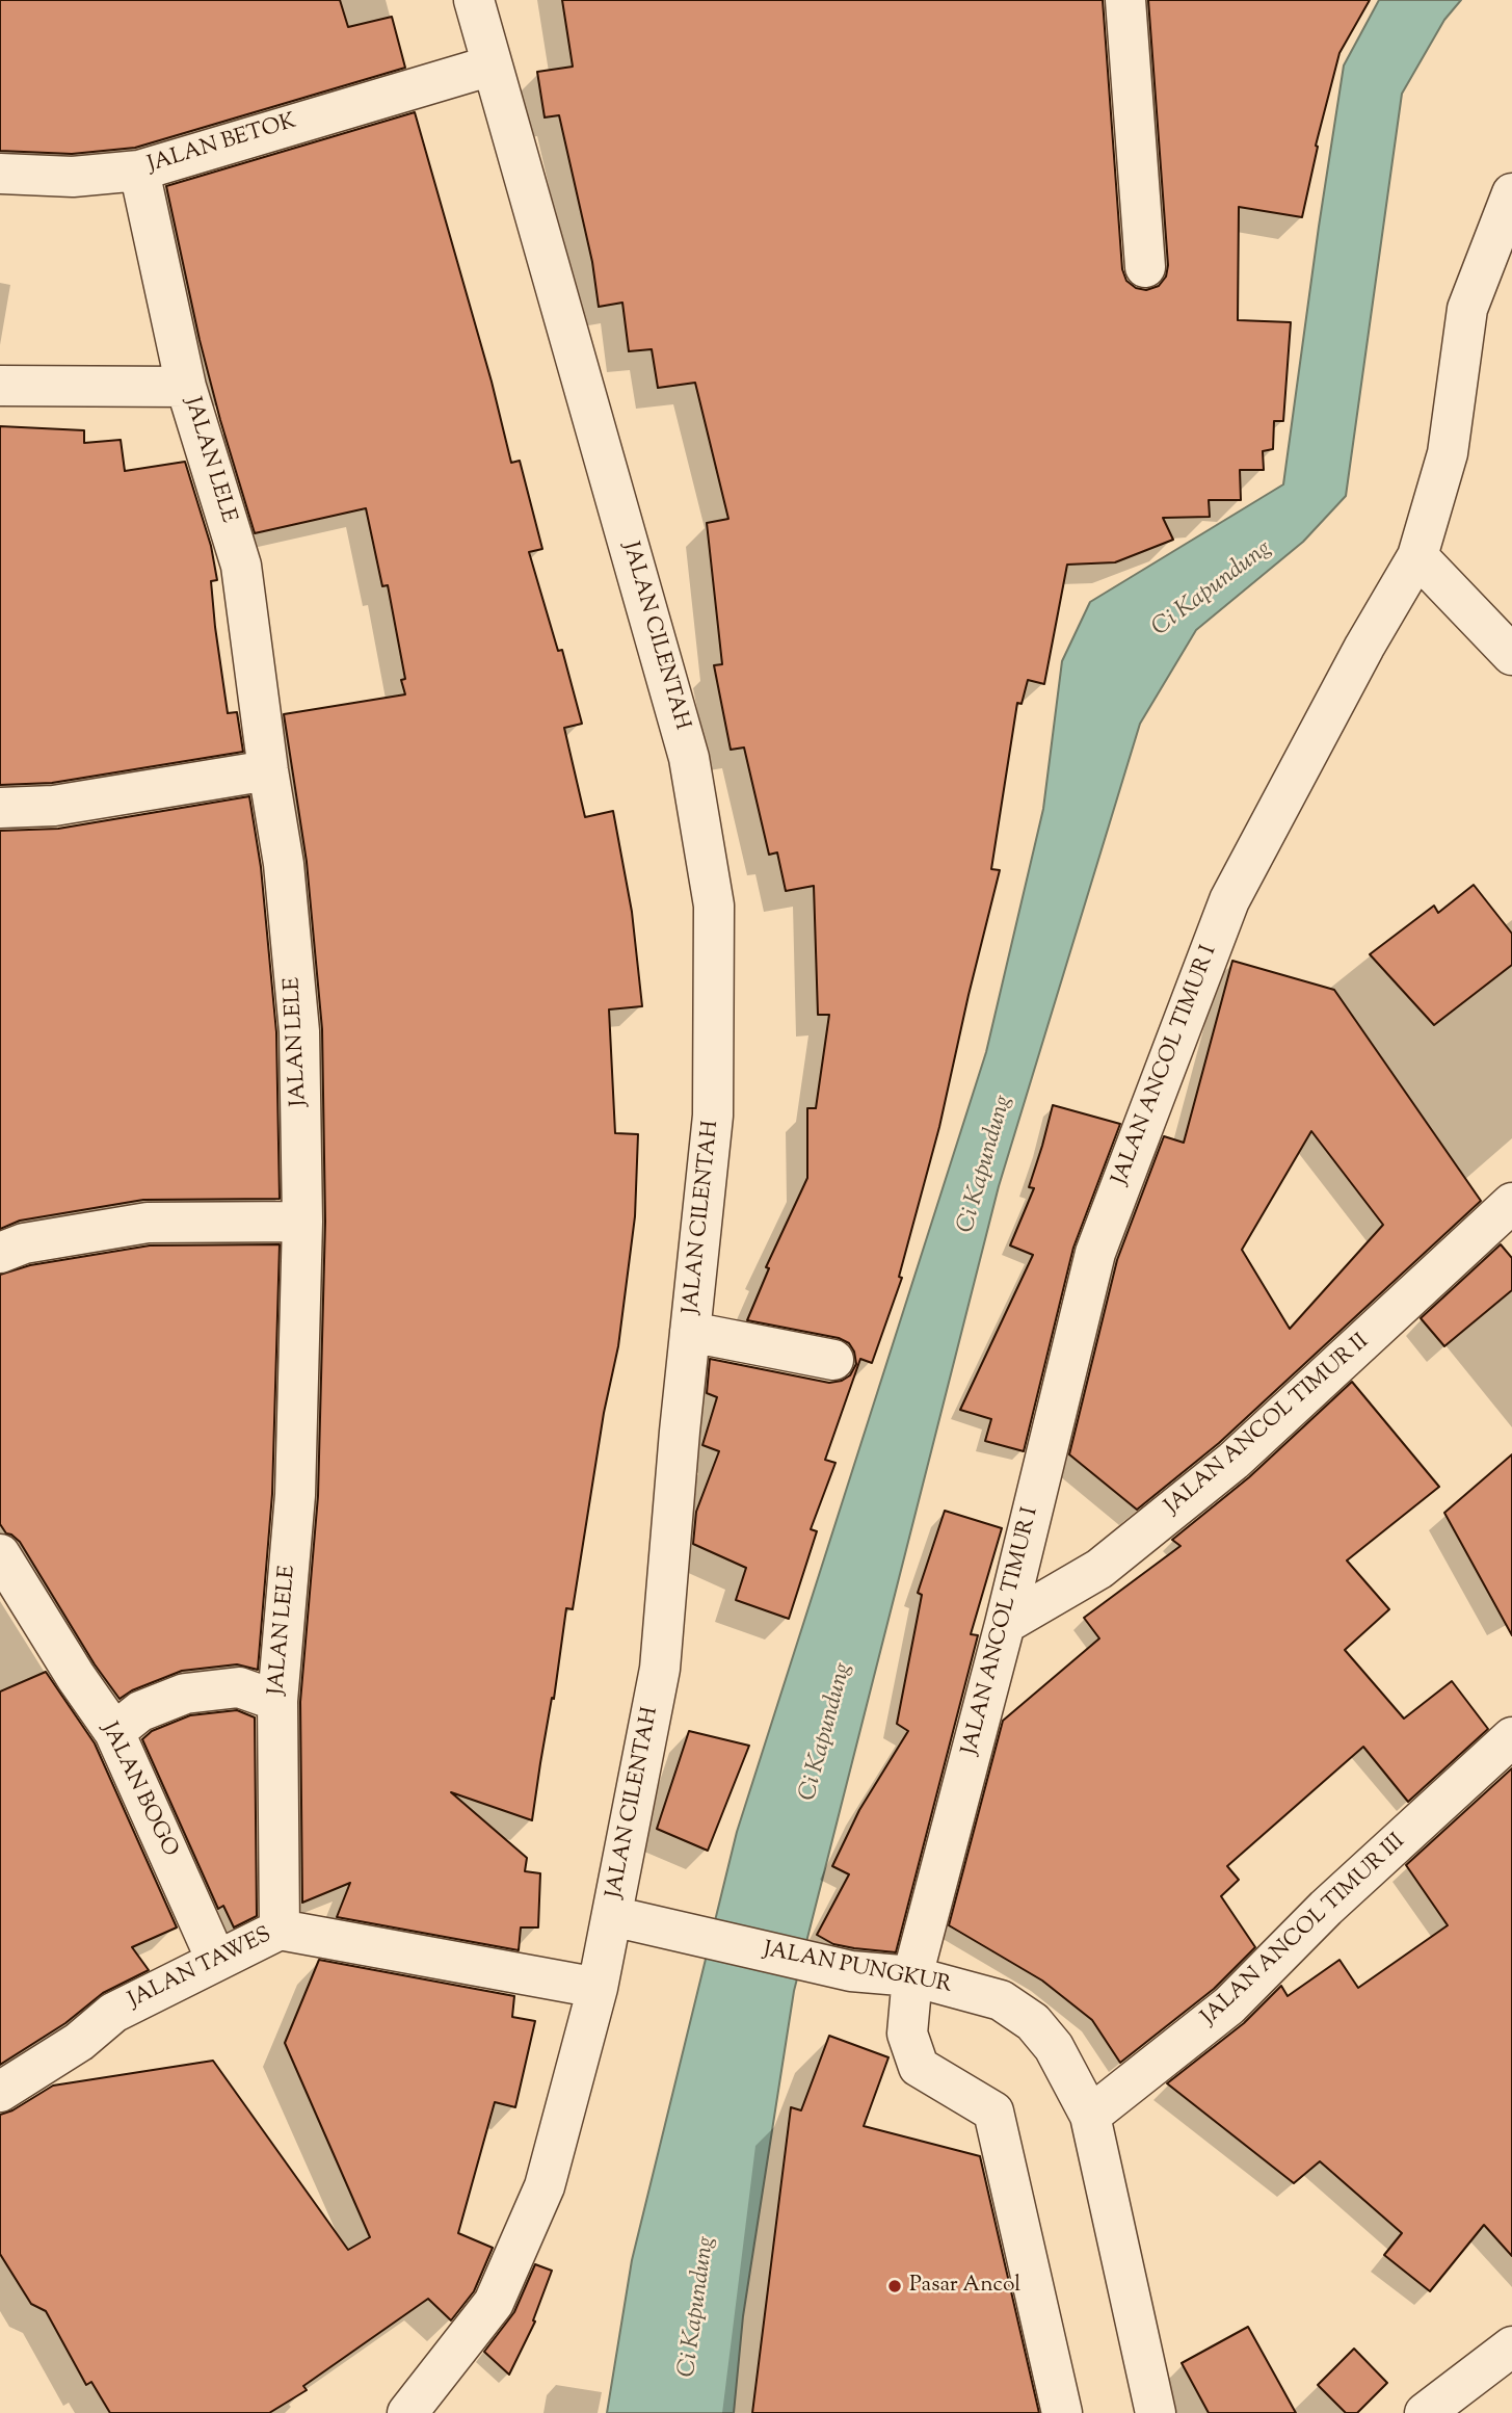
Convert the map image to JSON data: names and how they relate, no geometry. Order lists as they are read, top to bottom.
{
  "streets": {
    "street": [
      "JALAN BETOK",
      "JALAN LELE",
      "JALAN CILENTAH",
      "JALAN ANCOL TIMUR I",
      "JALAN ANCOL TIMUR II",
      "JALAN BOGO",
      "JALAN ANCOL TIMUR III",
      "JALAN TAWES",
      "JALAN PUNGKUR"
    ]
  },
  "crossings": [
    ["JALAN BETOK", "JALAN LELE"],
    ["JALAN BETOK", "JALAN CILENTAH"],
    ["JALAN LELE", "JALAN TAWES"],
    ["JALAN CILENTAH", "JALAN TAWES"],
    ["JALAN CILENTAH", "JALAN PUNGKUR"],
    ["JALAN ANCOL TIMUR I", "JALAN ANCOL TIMUR II"],
    ["JALAN ANCOL TIMUR I", "JALAN PUNGKUR"],
    ["JALAN BOGO", "JALAN TAWES"],
    ["JALAN ANCOL TIMUR III", "JALAN PUNGKUR"]
  ],
  "water": ["Ci Kapundung"],
  "places": ["Pasar Ancol"]
}
